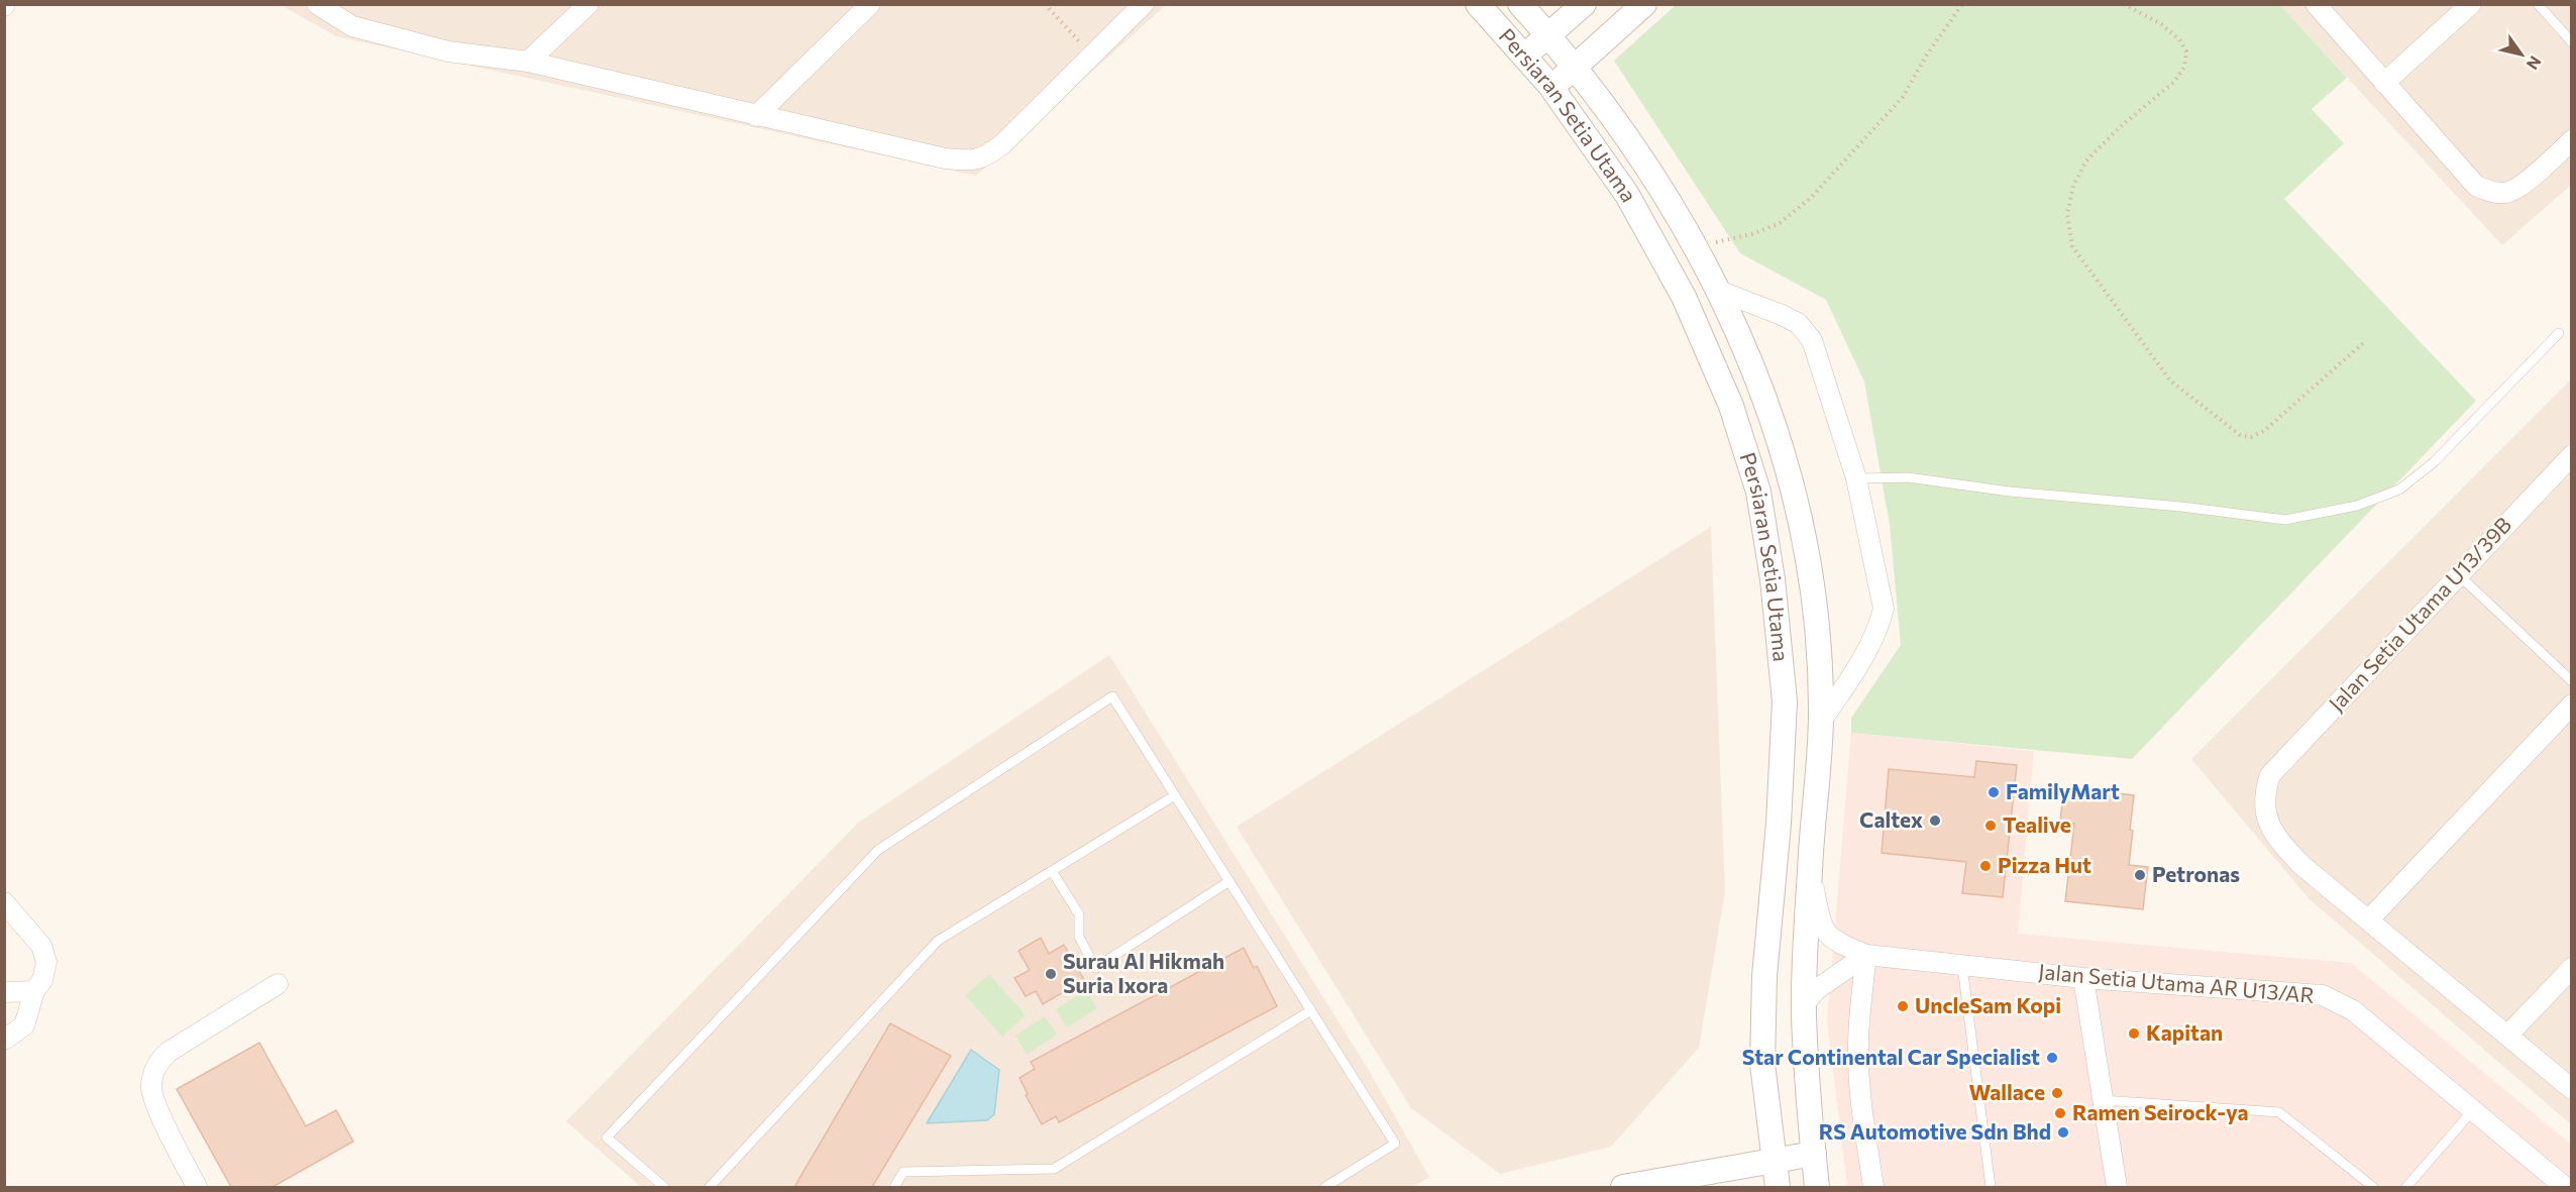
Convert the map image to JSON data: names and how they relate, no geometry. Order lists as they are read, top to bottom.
{
  "streets": {
    "street": ["Persiaran Setia Utama", "Jalan Setia Utama U13/39B", "Jalan Setia Utama AR U13/AR"]
  },
  "places": [
    "FamilyMart",
    "Caltex",
    "Tealive",
    "Pizza Hut",
    "Petronas",
    "Surau Al Hikmah Suria Ixora",
    "UncleSam Kopi",
    "Kapitan",
    "Star Continental Car Specialist",
    "Wallace",
    "Ramen Seirock-ya",
    "RS Automotive Sdn Bhd"
  ],
  "north": "bottom right"
}
